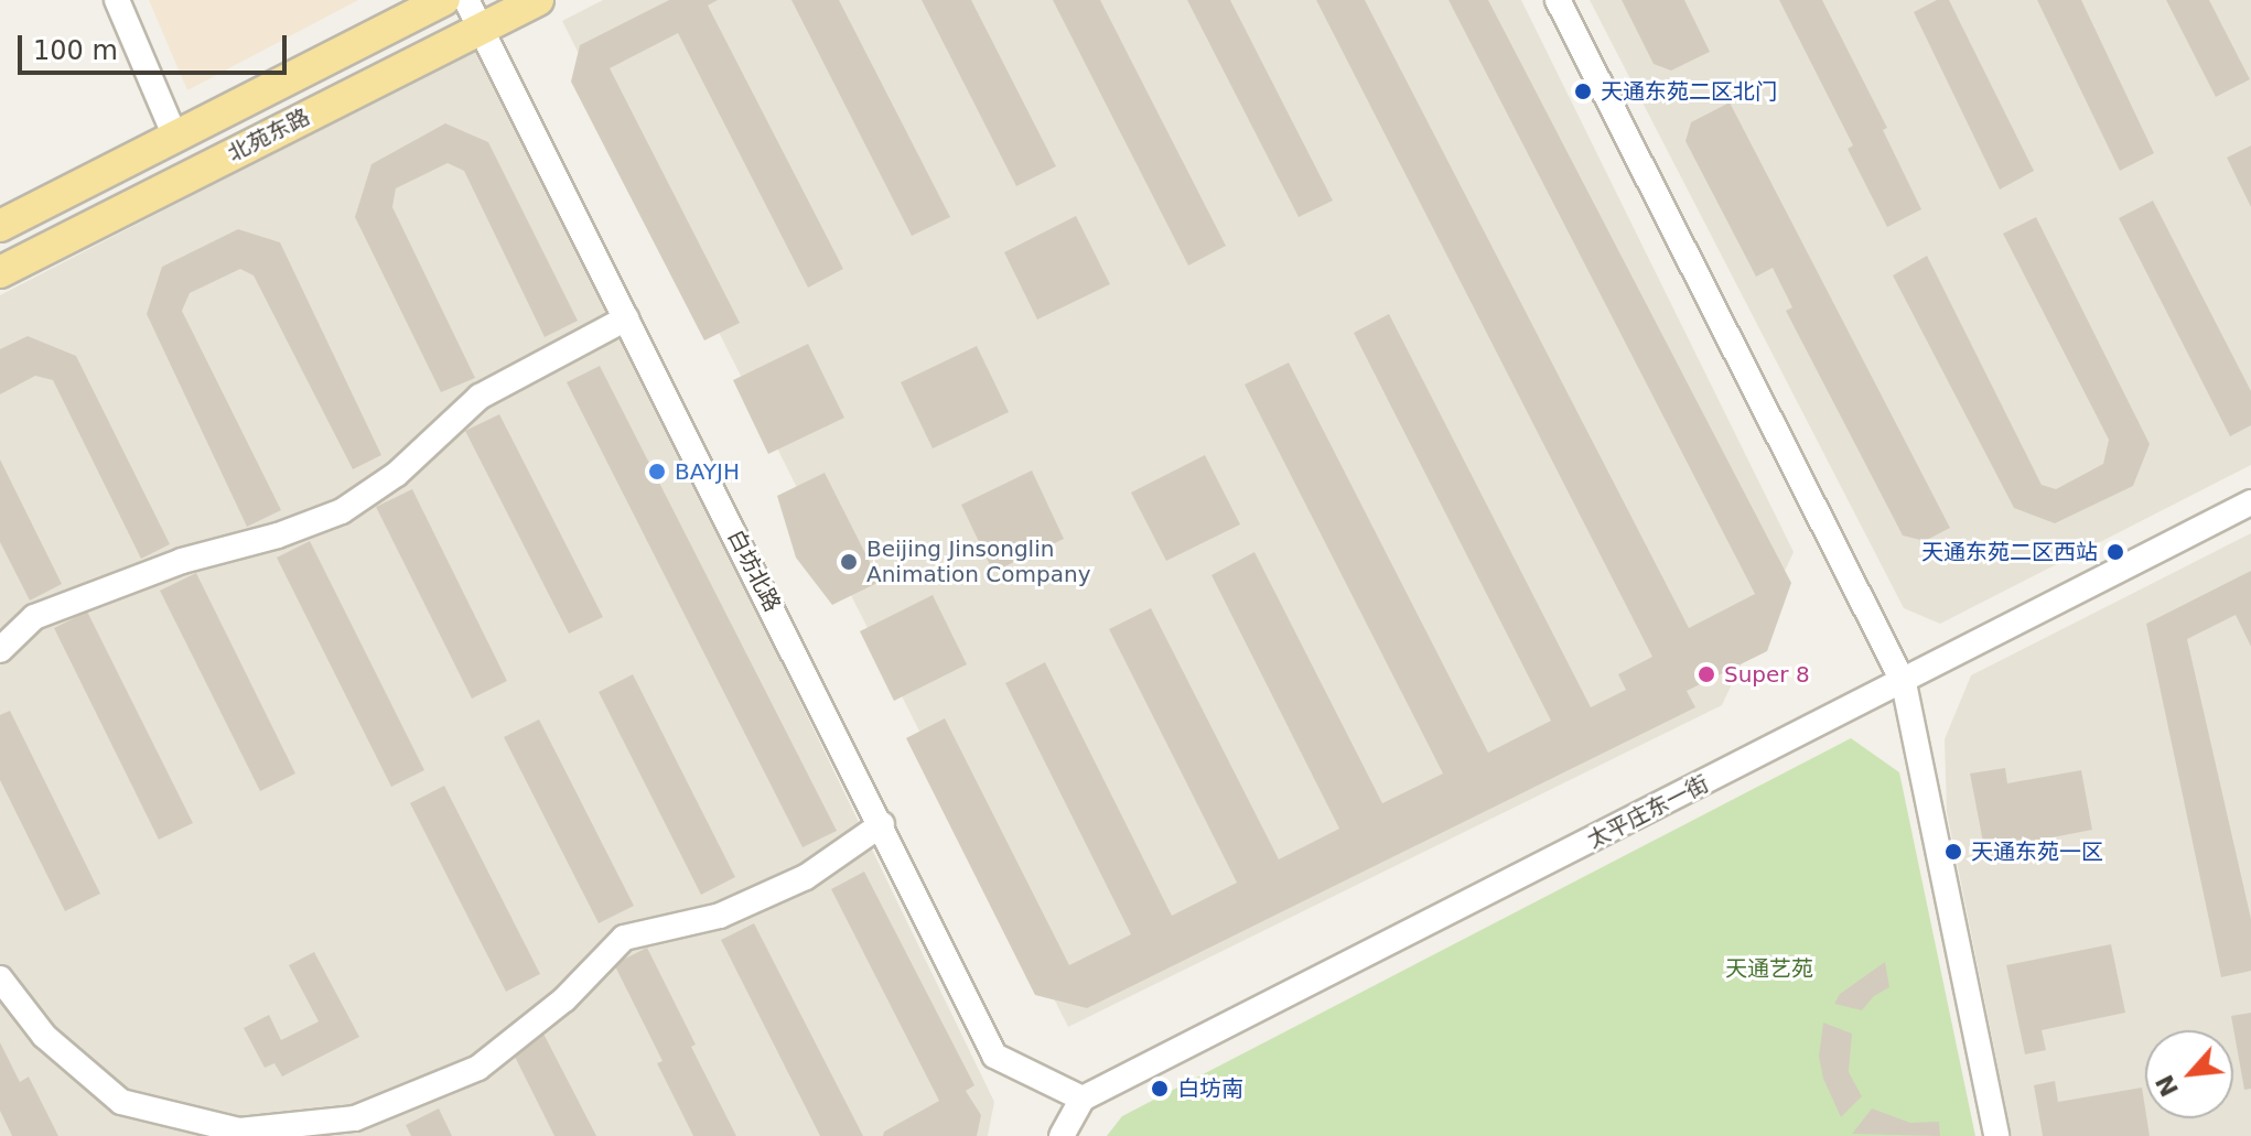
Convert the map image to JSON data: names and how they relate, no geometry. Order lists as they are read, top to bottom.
{
  "streets": {
    "main road": ["北苑东路"],
    "street": ["白坊北路", "太平庄东一街"]
  },
  "crossings": [
    ["北苑东路", "白坊北路"],
    ["白坊北路", "太平庄东一街"]
  ],
  "parks": ["天通艺苑"],
  "places": [
    "天通东苑二区北门",
    "BAYJH",
    "天通东苑二区西站",
    "Beijing Jinsonglin Animation Company",
    "Super 8",
    "天通东苑一区",
    "白坊南"
  ],
  "scale_bar": "100 m",
  "north": "bottom left"
}
